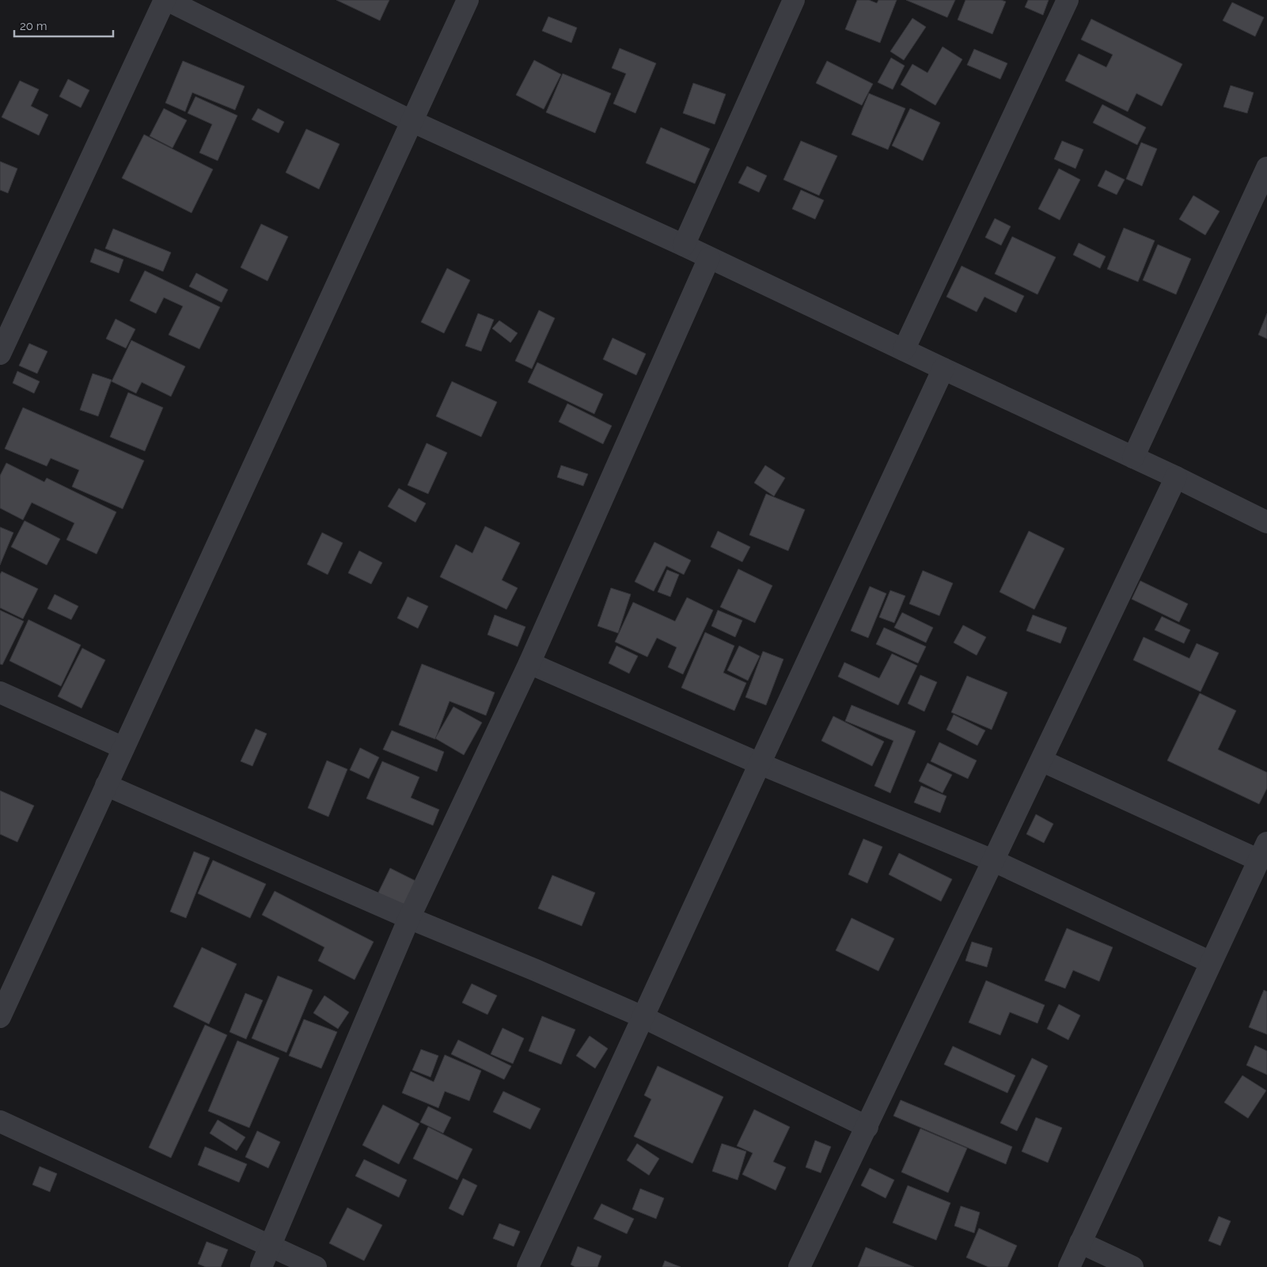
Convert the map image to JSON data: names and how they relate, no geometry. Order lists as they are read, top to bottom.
{
  "scale_bar": "20 m"
}
